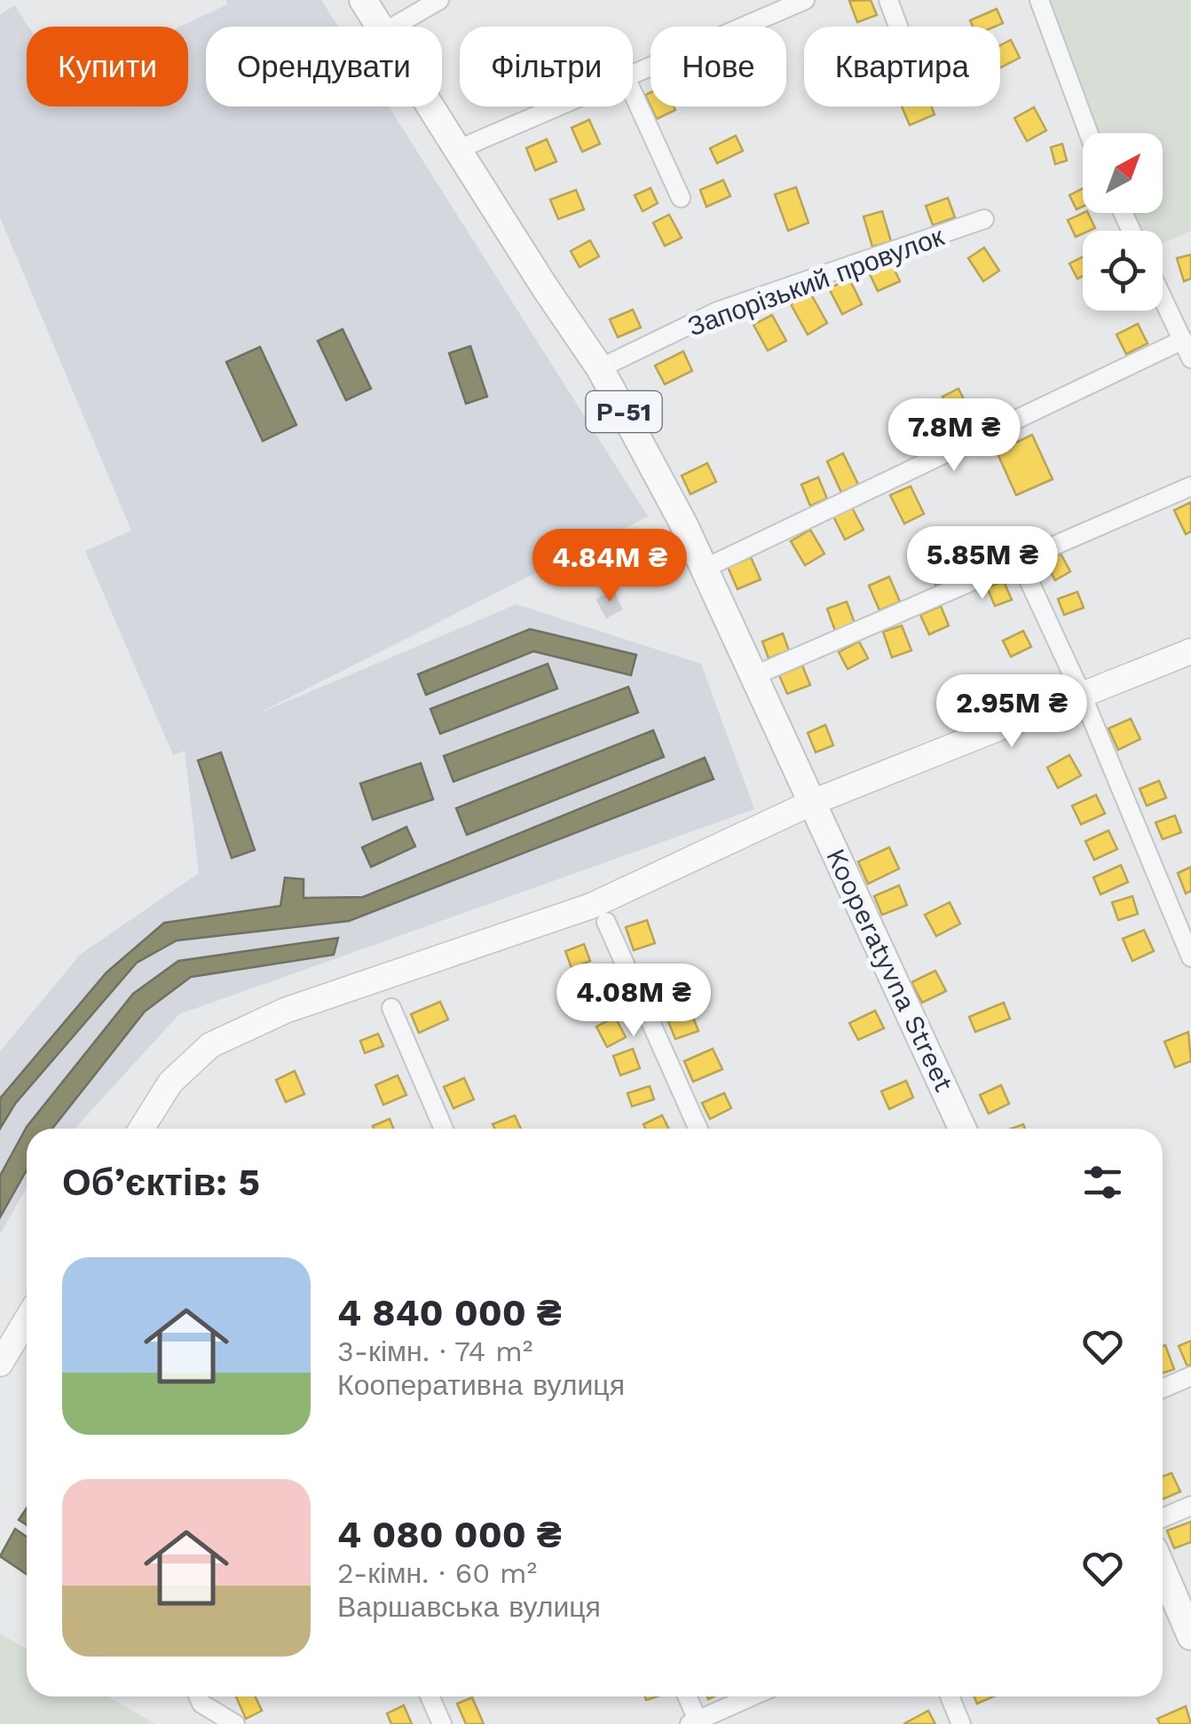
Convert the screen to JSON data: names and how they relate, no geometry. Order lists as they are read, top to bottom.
{
  "streets": {
    "main road": ["Р-51", "Kooperatyvna Street"],
    "street": ["Запорізький провулок"]
  },
  "crossings": [
    ["Запорізький провулок", "Р-51"],
    ["Р-51", "Kooperatyvna Street"]
  ],
  "north": "top right",
  "page": {
    "chip": [
      "Купити",
      "Орендувати",
      "Фільтри",
      "Нове",
      "Квартира"
    ],
    "price": [
      "7.8M ₴",
      "5.85M ₴",
      "4.84M ₴",
      "2.95M ₴",
      "4.08M ₴"
    ],
    "heading": "Об’єктів: 5",
    "list": [
      {
        "name": "4 840 000 ₴",
        "note": "3-кімн. · 74 m² · Кооперативна вулиця"
      },
      {
        "name": "4 080 000 ₴",
        "note": "2-кімн. · 60 m² · Варшавська вулиця"
      }
    ]
  }
}
